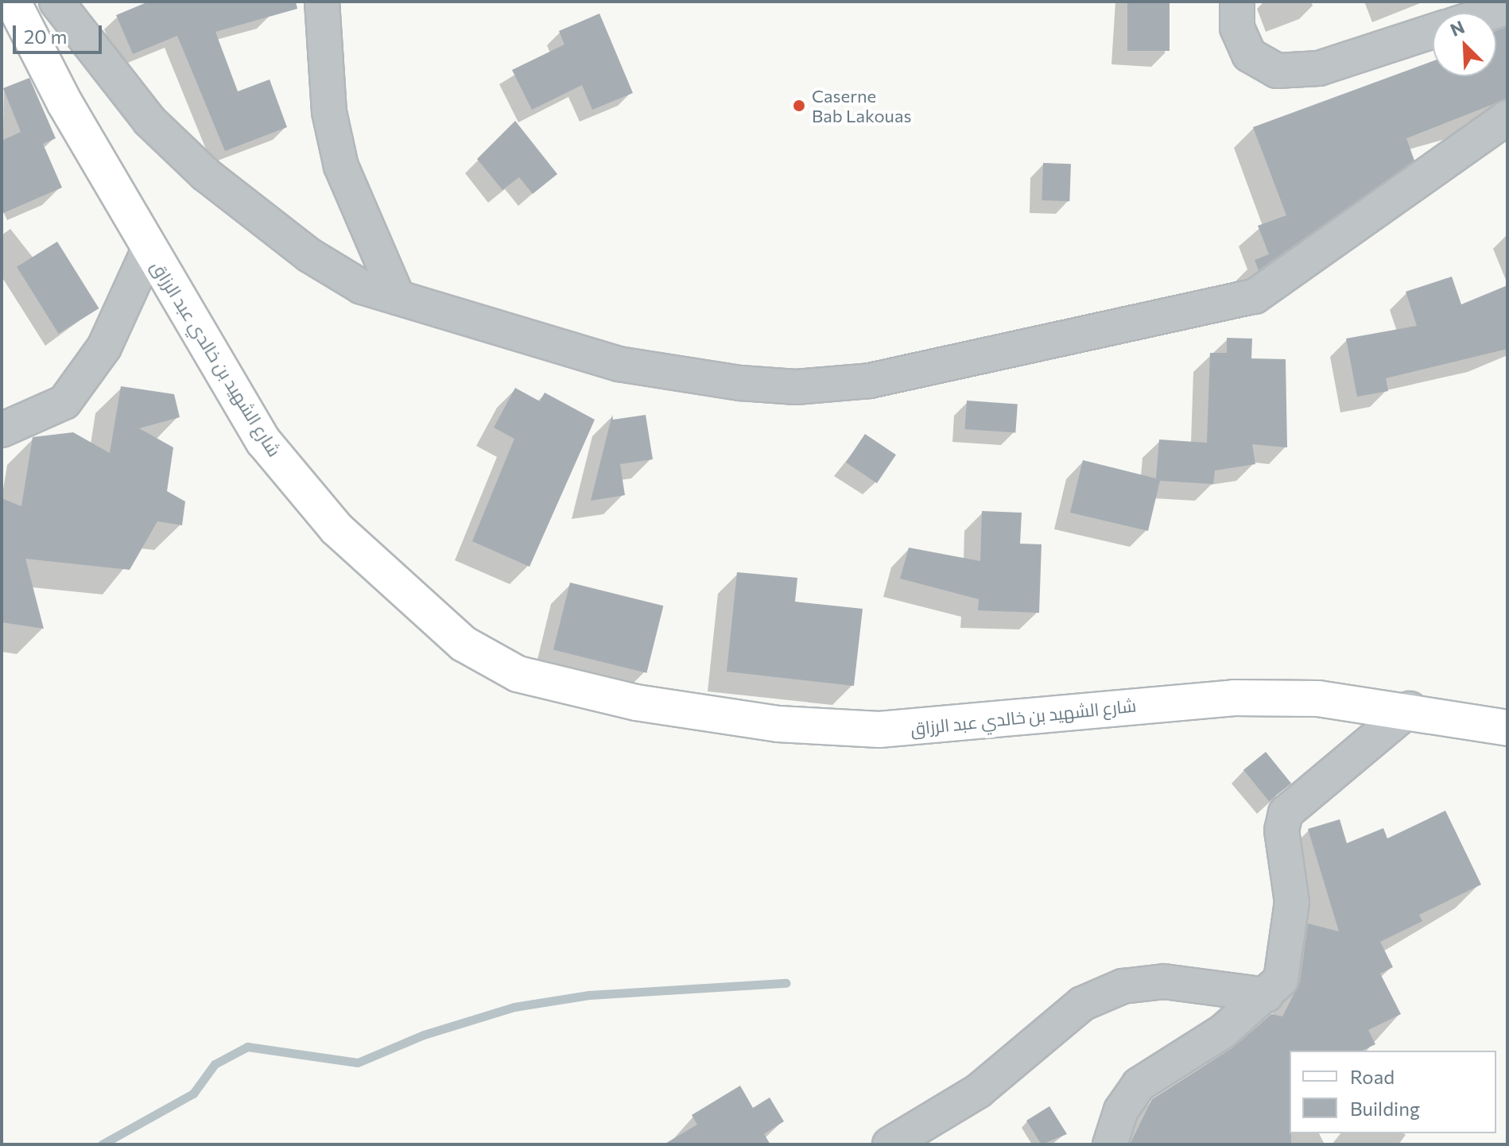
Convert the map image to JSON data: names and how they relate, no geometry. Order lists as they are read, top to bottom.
{
  "streets": {
    "main road": ["شارع الشهيد بن خالدي عبد الرزاق"]
  },
  "places": ["Caserne Bab Lakouas"],
  "legend": ["Road", "Building"],
  "scale_bar": "20 m",
  "north": "top left"
}
